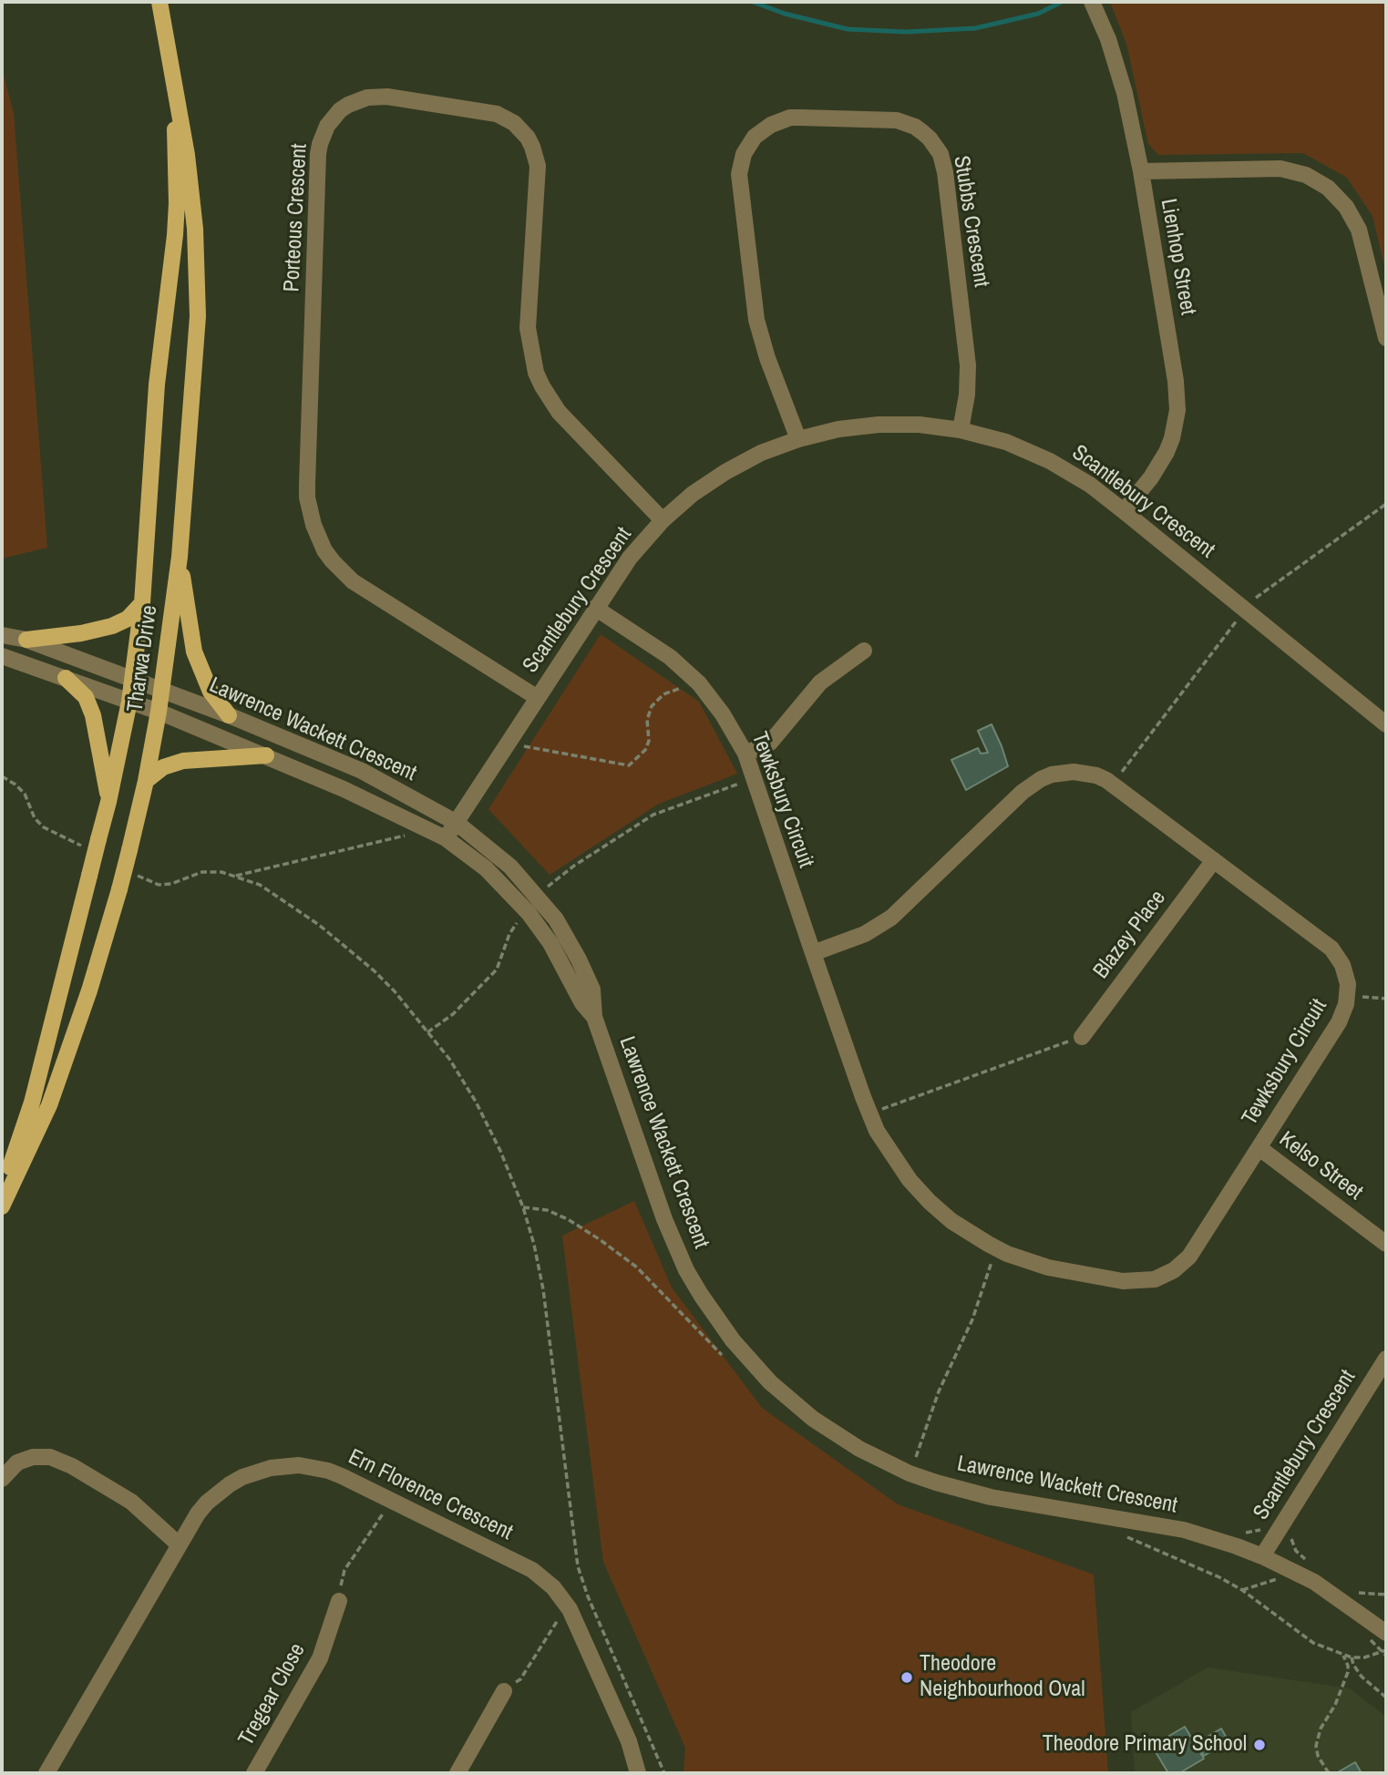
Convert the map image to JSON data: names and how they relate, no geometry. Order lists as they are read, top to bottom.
{
  "streets": {
    "main road": ["Tharwa Drive"],
    "street": [
      "Porteous Crescent",
      "Stubbs Crescent",
      "Lienhop Street",
      "Scantlebury Crescent",
      "Lawrence Wackett Crescent",
      "Tewksbury Circuit",
      "Blazey Place",
      "Kelso Street",
      "Ern Florence Crescent",
      "Tregear Close"
    ]
  },
  "crossings": [
    ["Porteous Crescent", "Scantlebury Crescent"],
    ["Stubbs Crescent", "Scantlebury Crescent"],
    ["Lienhop Street", "Scantlebury Crescent"],
    ["Scantlebury Crescent", "Lawrence Wackett Crescent"],
    ["Scantlebury Crescent", "Tewksbury Circuit"],
    ["Tharwa Drive", "Lawrence Wackett Crescent"],
    ["Tewksbury Circuit", "Blazey Place"],
    ["Tewksbury Circuit", "Kelso Street"]
  ],
  "places": ["Theodore Neighbourhood Oval", "Theodore Primary School"]
}
